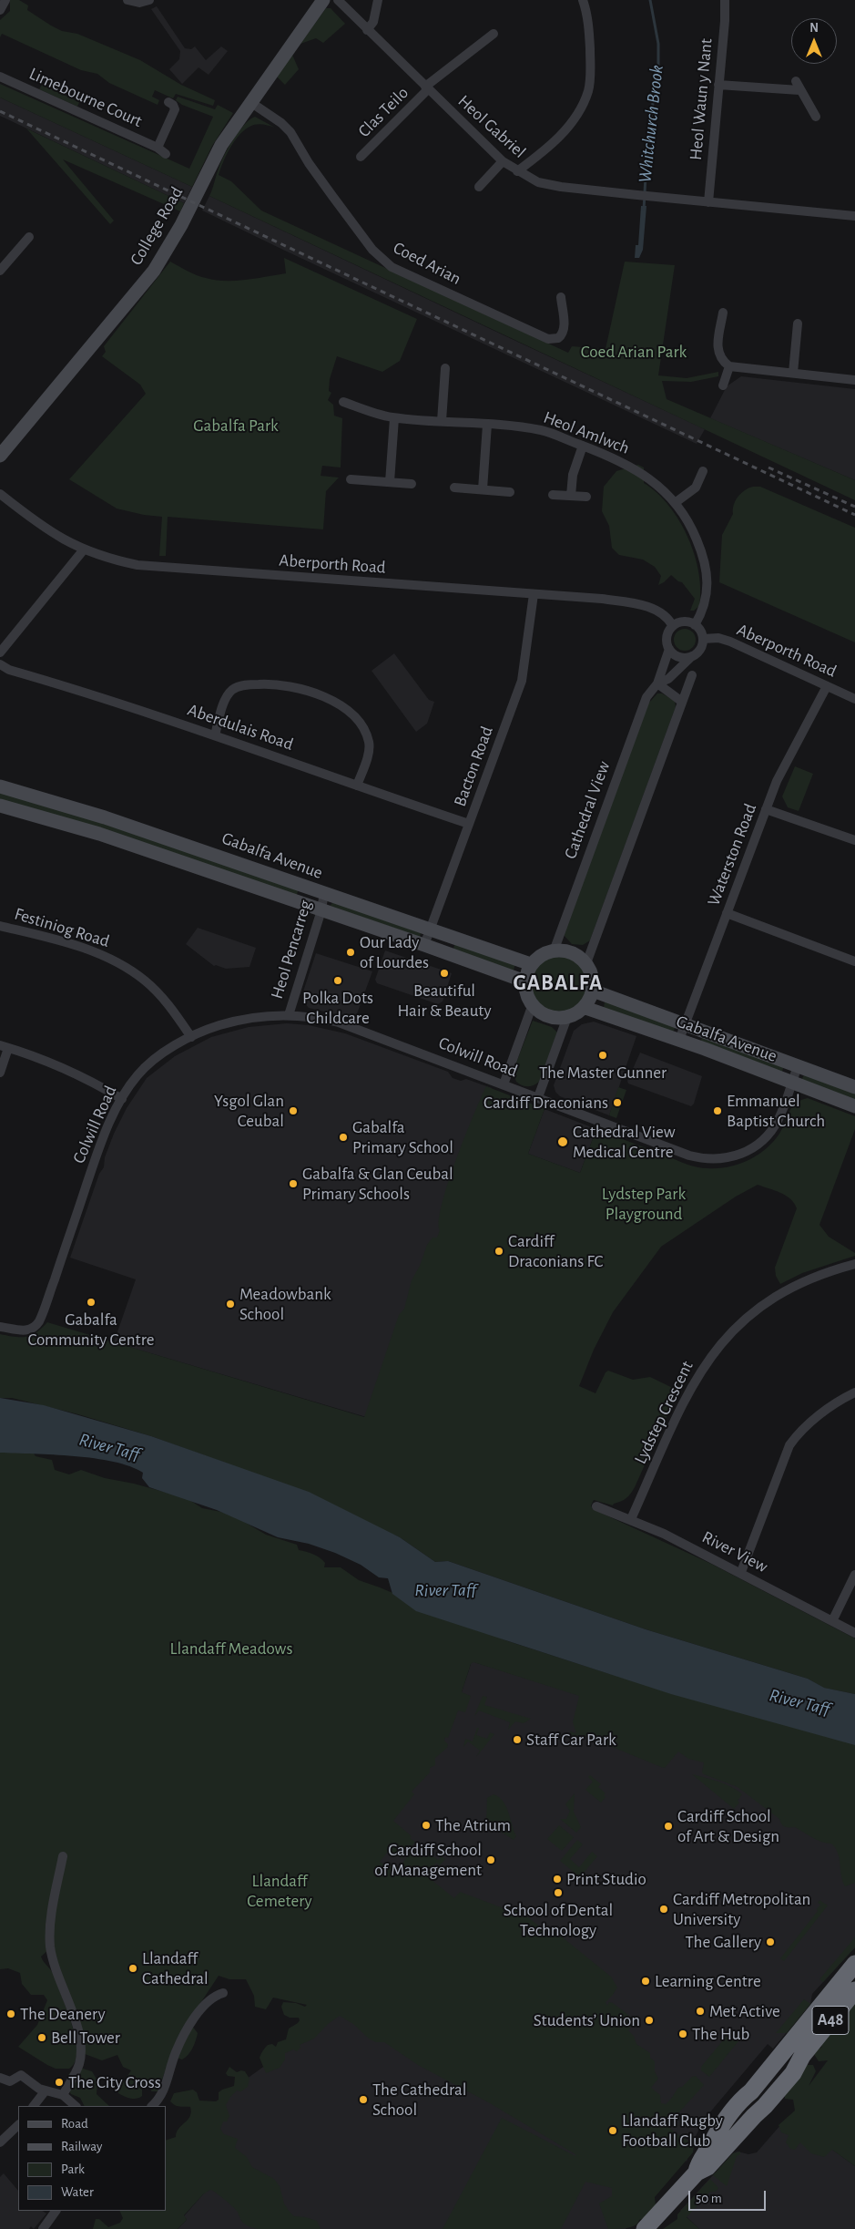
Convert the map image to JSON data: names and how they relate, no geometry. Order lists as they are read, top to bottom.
{
  "streets": {
    "highway": ["A48"],
    "street": [
      "Limebourne Court",
      "Heol Waun y Nant",
      "Clas Teilo",
      "Heol Gabriel",
      "College Road",
      "Coed Arian",
      "Heol Amlwch",
      "Aberporth Road",
      "Aberdulais Road",
      "Bacton Road",
      "Cathedral View",
      "Waterston Road",
      "Gabalfa Avenue",
      "Festiniog Road",
      "Heol Pencarreg",
      "Colwill Road",
      "Lydstep Crescent",
      "River View"
    ]
  },
  "crossings": [
    ["Heol Waun y Nant", "Heol Gabriel"],
    ["Clas Teilo", "Heol Gabriel"],
    ["College Road", "Coed Arian"],
    ["Heol Amlwch", "Aberporth Road"],
    ["Heol Amlwch", "Cathedral View"],
    ["Aberporth Road", "Bacton Road"],
    ["Aberporth Road", "Cathedral View"],
    ["Aberporth Road", "Waterston Road"],
    ["Aberdulais Road", "Bacton Road"],
    ["Bacton Road", "Gabalfa Avenue"],
    ["Cathedral View", "Gabalfa Avenue"],
    ["Waterston Road", "Gabalfa Avenue"],
    ["Gabalfa Avenue", "Heol Pencarreg"],
    ["Gabalfa Avenue", "Colwill Road"],
    ["Festiniog Road", "Colwill Road"],
    ["Heol Pencarreg", "Colwill Road"],
    ["Lydstep Crescent", "River View"]
  ],
  "districts": ["GABALFA"],
  "water": ["Whitchurch Brook", "River Taff"],
  "parks": [
    "Coed Arian Park",
    "Gabalfa Park",
    "Lydstep Park Playground",
    "Llandaff Meadows",
    "Llandaff Cemetery"
  ],
  "places": [
    "Our Lady of Lourdes",
    "Beautiful Hair & Beauty",
    "Polka Dots Childcare",
    "The Master Gunner",
    "Cardiff Draconians",
    "Ysgol Glan Ceubal",
    "Emmanuel Baptist Church",
    "Gabalfa Primary School",
    "Cathedral View Medical Centre",
    "Gabalfa & Glan Ceubal Primary Schools",
    "Cardiff Draconians FC",
    "Gabalfa Community Centre",
    "Meadowbank School",
    "Staff Car Park",
    "The Atrium",
    "Cardiff School of Art & Design",
    "Cardiff School of Management",
    "Print Studio",
    "School of Dental Technology",
    "Cardiff Metropolitan University",
    "The Gallery",
    "Llandaff Cathedral",
    "Learning Centre",
    "Met Active",
    "The Deanery",
    "Students’ Union",
    "The Hub",
    "Bell Tower",
    "The City Cross",
    "The Cathedral School",
    "Llandaff Rugby Football Club"
  ],
  "legend": [
    "Road",
    "Railway",
    "Park",
    "Water"
  ],
  "scale_bar": "50 m",
  "north": "top"
}
